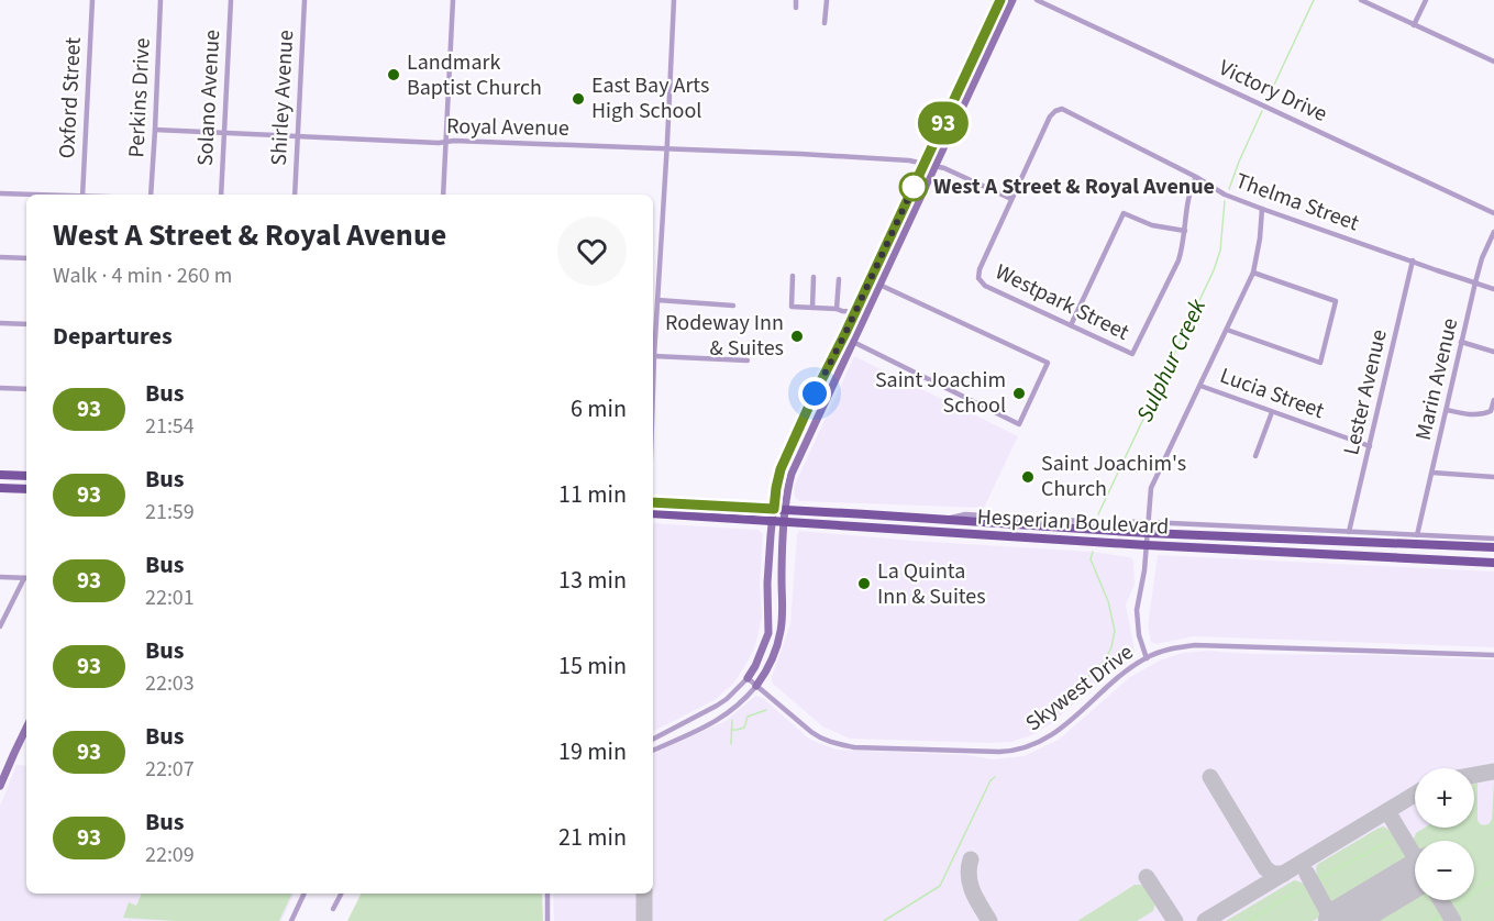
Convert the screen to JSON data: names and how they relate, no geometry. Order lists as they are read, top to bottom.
{
  "streets": {
    "main road": ["Hesperian Boulevard"],
    "street": [
      "Victory Drive",
      "Oxford Street",
      "Perkins Drive",
      "Solano Avenue",
      "Shirley Avenue",
      "Royal Avenue",
      "Thelma Street",
      "Westpark Street",
      "Marin Avenue",
      "Lester Avenue",
      "Lucia Street",
      "Skywest Drive"
    ]
  },
  "crossings": [
    ["Perkins Drive", "Royal Avenue"],
    ["Solano Avenue", "Royal Avenue"],
    ["Shirley Avenue", "Royal Avenue"],
    ["Royal Avenue", "Thelma Street"],
    ["Royal Avenue", "Westpark Street"],
    ["Thelma Street", "Westpark Street"],
    ["Thelma Street", "Marin Avenue"],
    ["Thelma Street", "Lester Avenue"],
    ["Marin Avenue", "Hesperian Boulevard"],
    ["Lester Avenue", "Lucia Street"],
    ["Lester Avenue", "Hesperian Boulevard"]
  ],
  "water": ["Sulphur Creek"],
  "places": [
    "Landmark Baptist Church",
    "East Bay Arts High School",
    "West A Street & Royal Avenue",
    "Rodeway Inn & Suites",
    "Saint Joachim School",
    "Saint Joachim's Church",
    "La Quinta Inn & Suites"
  ],
  "lines": ["bus line 93"],
  "page": {
    "on_map": "93",
    "heading": [
      ["West A Street & Royal Avenue", "Walk · 4 min · 260 m"],
      "Departures"
    ],
    "list": [
      {
        "mark": "93",
        "name": "Bus",
        "note": "21:54",
        "value": "6 min"
      },
      {
        "mark": "93",
        "name": "Bus",
        "note": "21:59",
        "value": "11 min"
      },
      {
        "mark": "93",
        "name": "Bus",
        "note": "22:01",
        "value": "13 min"
      },
      {
        "mark": "93",
        "name": "Bus",
        "note": "22:03",
        "value": "15 min"
      },
      {
        "mark": "93",
        "name": "Bus",
        "note": "22:07",
        "value": "19 min"
      },
      {
        "mark": "93",
        "name": "Bus",
        "note": "22:09",
        "value": "21 min"
      }
    ],
    "map_buttons": ["+", "−"]
  }
}
